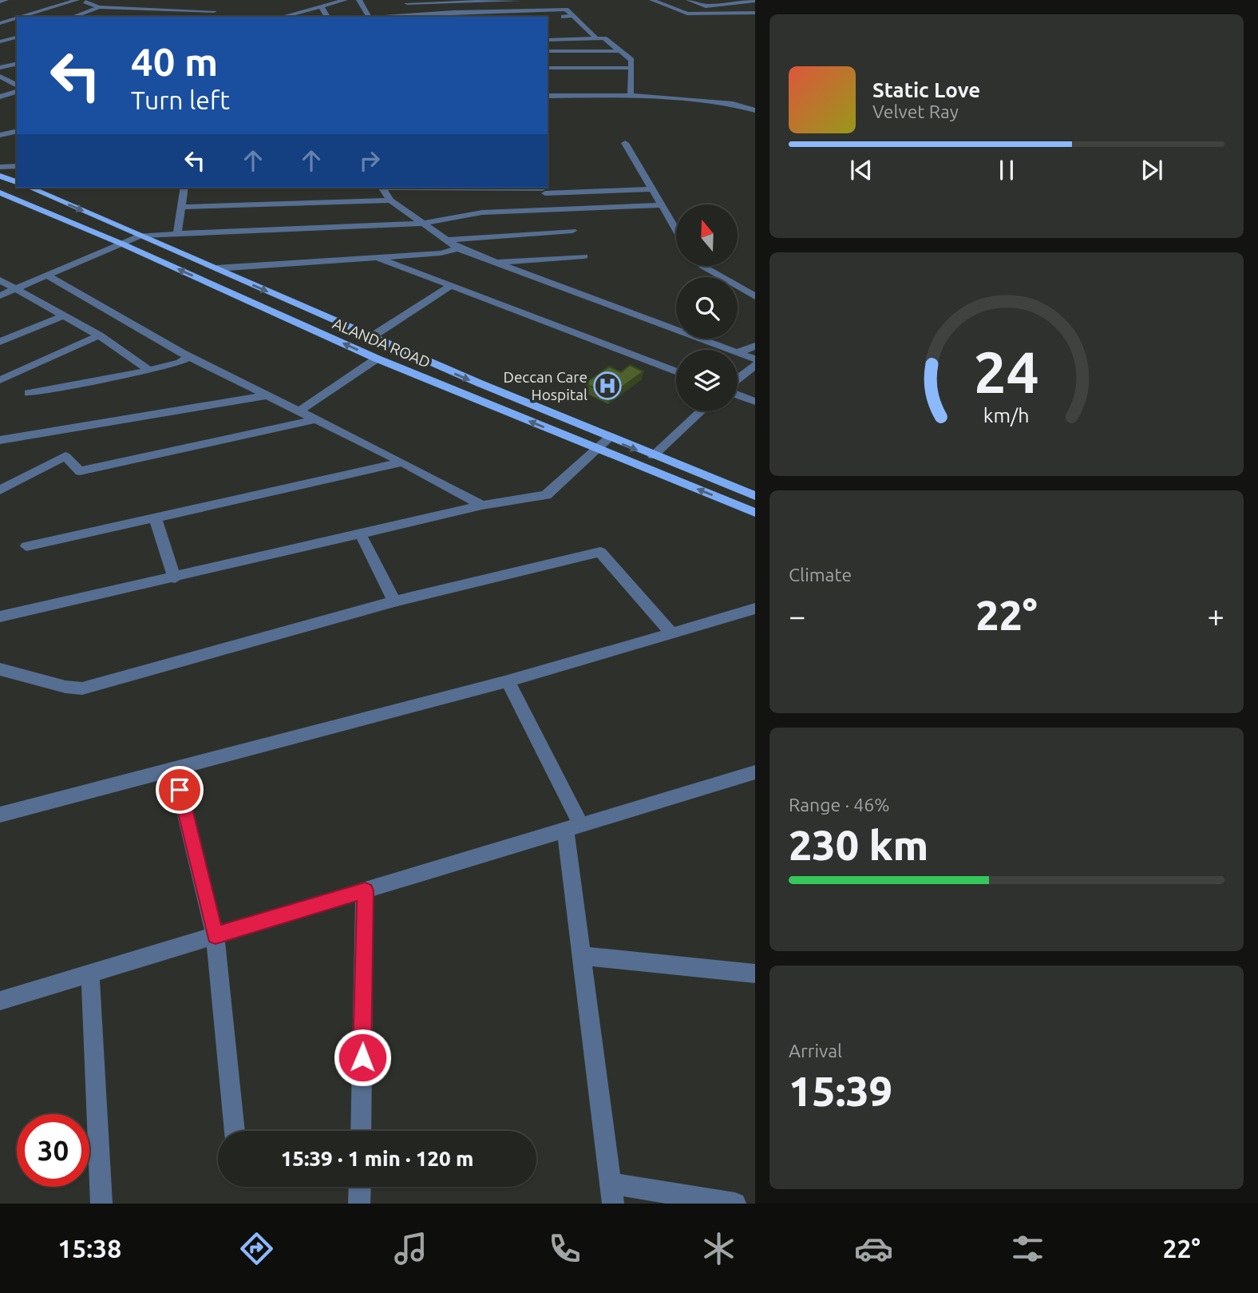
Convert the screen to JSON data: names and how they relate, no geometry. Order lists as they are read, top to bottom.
{
  "streets": {
    "main road": ["ALANDA ROAD"]
  },
  "places": {
    "hospital": ["Deccan Care Hospital"]
  },
  "north": "top",
  "page": {
    "turn": ["40 m", "Turn left"],
    "song": ["Static Love", "Velvet Ray"],
    "tile": [
      "Climate",
      ["Range · 46%", "230 km"],
      ["Arrival", "15:39"]
    ],
    "heat": ["−", "22°", "+"],
    "limit": "30",
    "trip": "15:39 · 1 min · 120 m",
    "tabs": ["15:38", "22°"],
    "gauge": ["24", "km/h"]
  }
}
